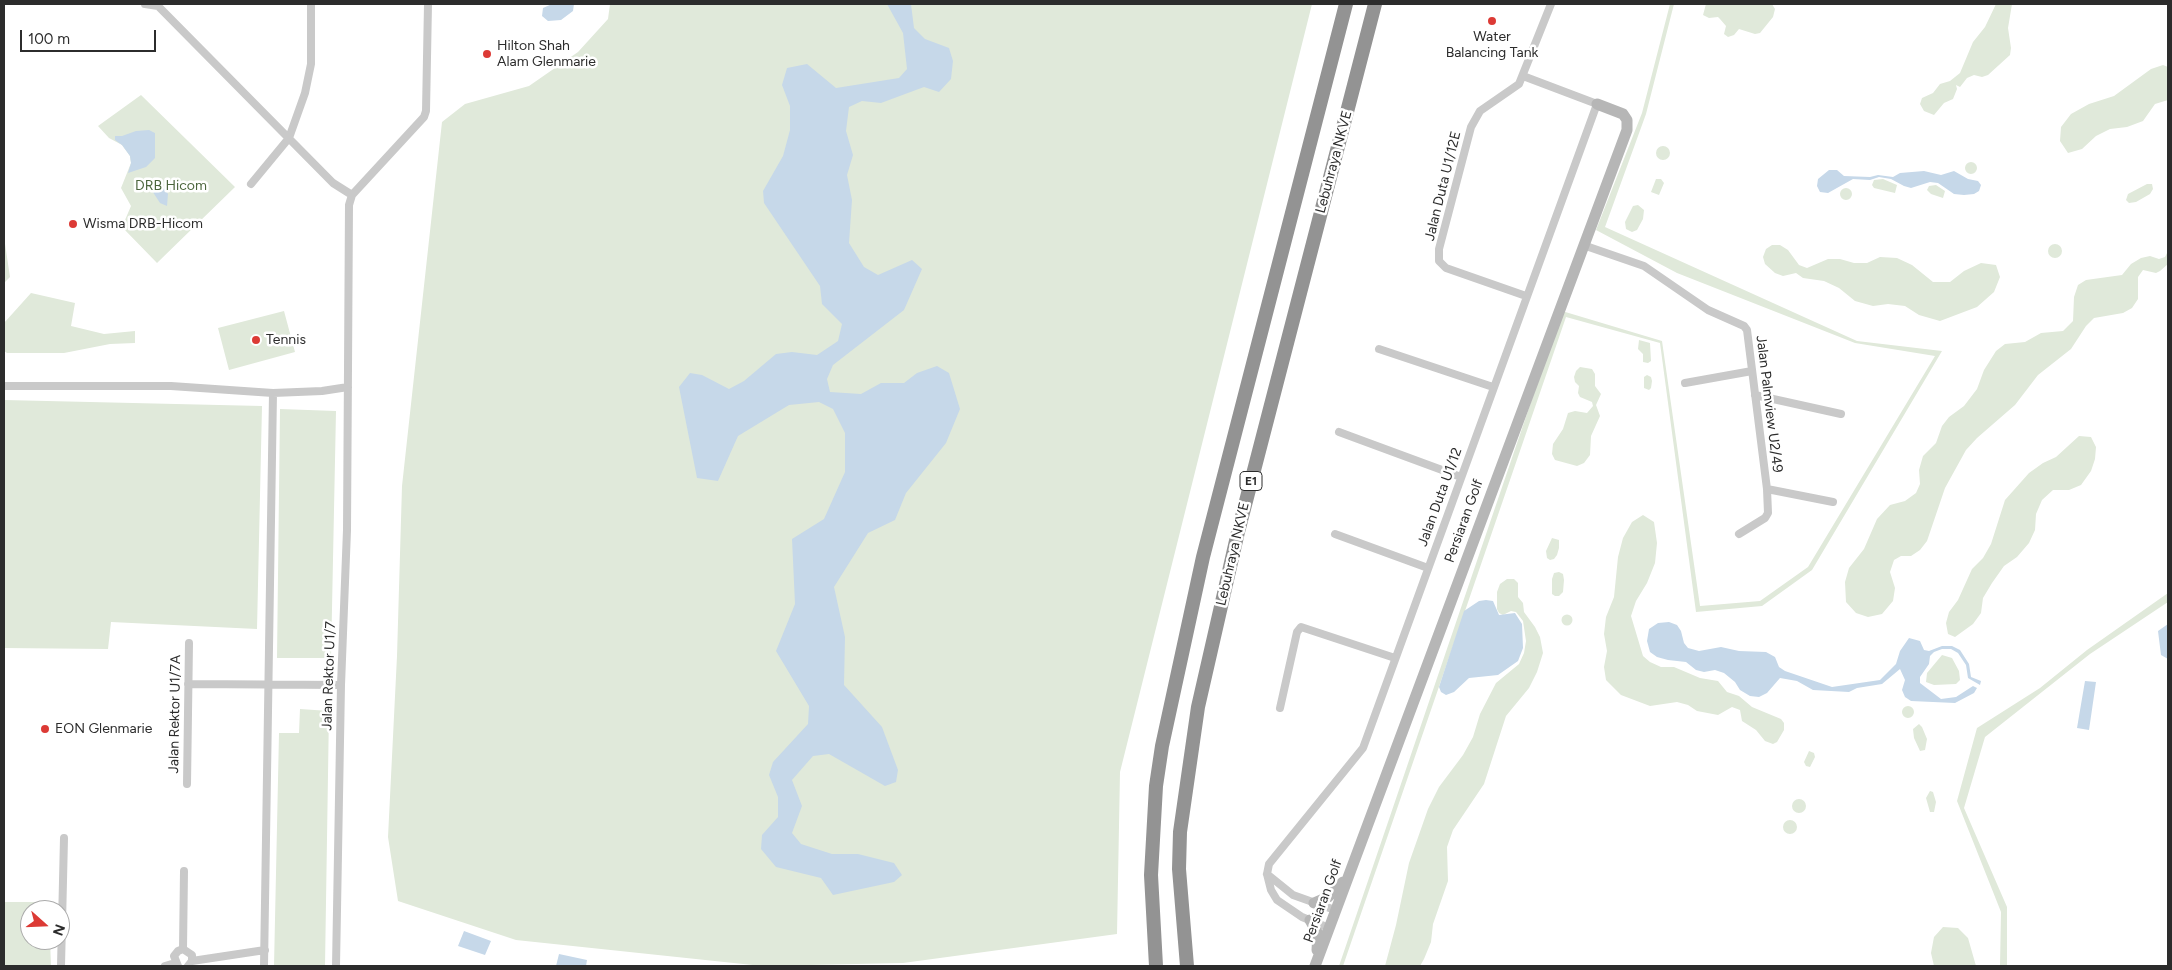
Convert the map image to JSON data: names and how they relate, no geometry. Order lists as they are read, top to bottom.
{
  "streets": {
    "highway": ["Lebuhraya NKVE", "E1"],
    "street": [
      "Jalan Duta U1/12E",
      "Jalan Palmview U2/49",
      "Jalan Duta U1/12",
      "Persiaran Golf",
      "Jalan Rektor U1/7",
      "Jalan Rektor U1/7A"
    ]
  },
  "crossings": [
    ["Jalan Duta U1/12E", "Jalan Duta U1/12"],
    ["Jalan Palmview U2/49", "Persiaran Golf"],
    ["Jalan Duta U1/12", "Persiaran Golf"]
  ],
  "parks": ["DRB Hicom"],
  "places": [
    "Water Balancing Tank",
    "Hilton Shah Alam Glenmarie",
    "Wisma DRB-Hicom",
    "Tennis",
    "EON Glenmarie"
  ],
  "scale_bar": "100 m",
  "north": "right"
}
